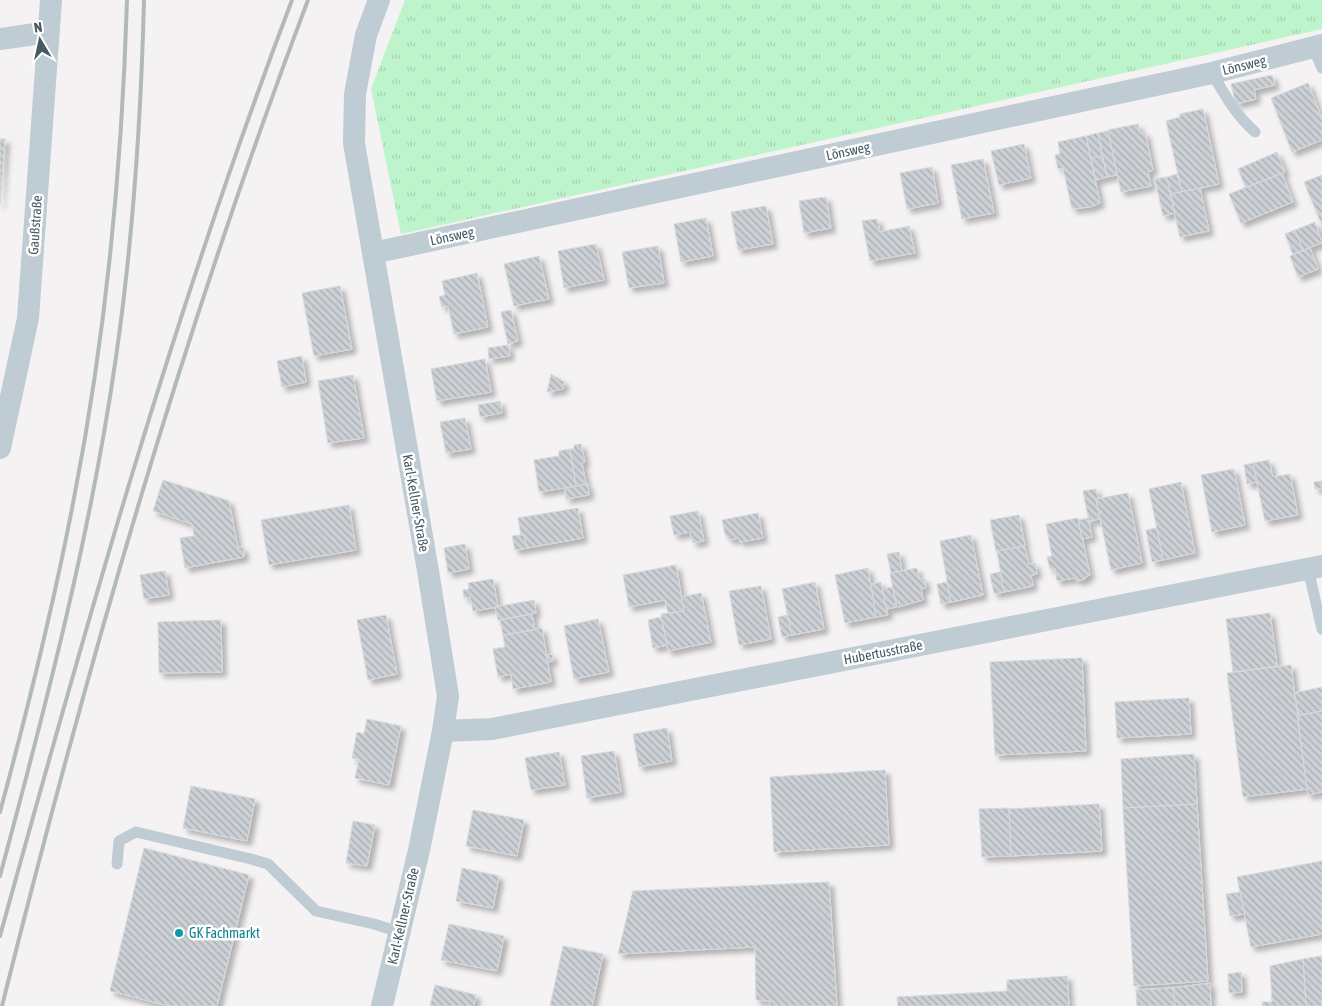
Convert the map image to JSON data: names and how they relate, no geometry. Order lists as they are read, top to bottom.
{
  "streets": {
    "street": [
      "Lönsweg",
      "Gaußstraße",
      "Karl-Kellner-Straße",
      "Hubertusstraße"
    ]
  },
  "crossings": [
    ["Lönsweg", "Karl-Kellner-Straße"],
    ["Karl-Kellner-Straße", "Hubertusstraße"]
  ],
  "places": ["GK Fachmarkt"],
  "north": "top"
}
